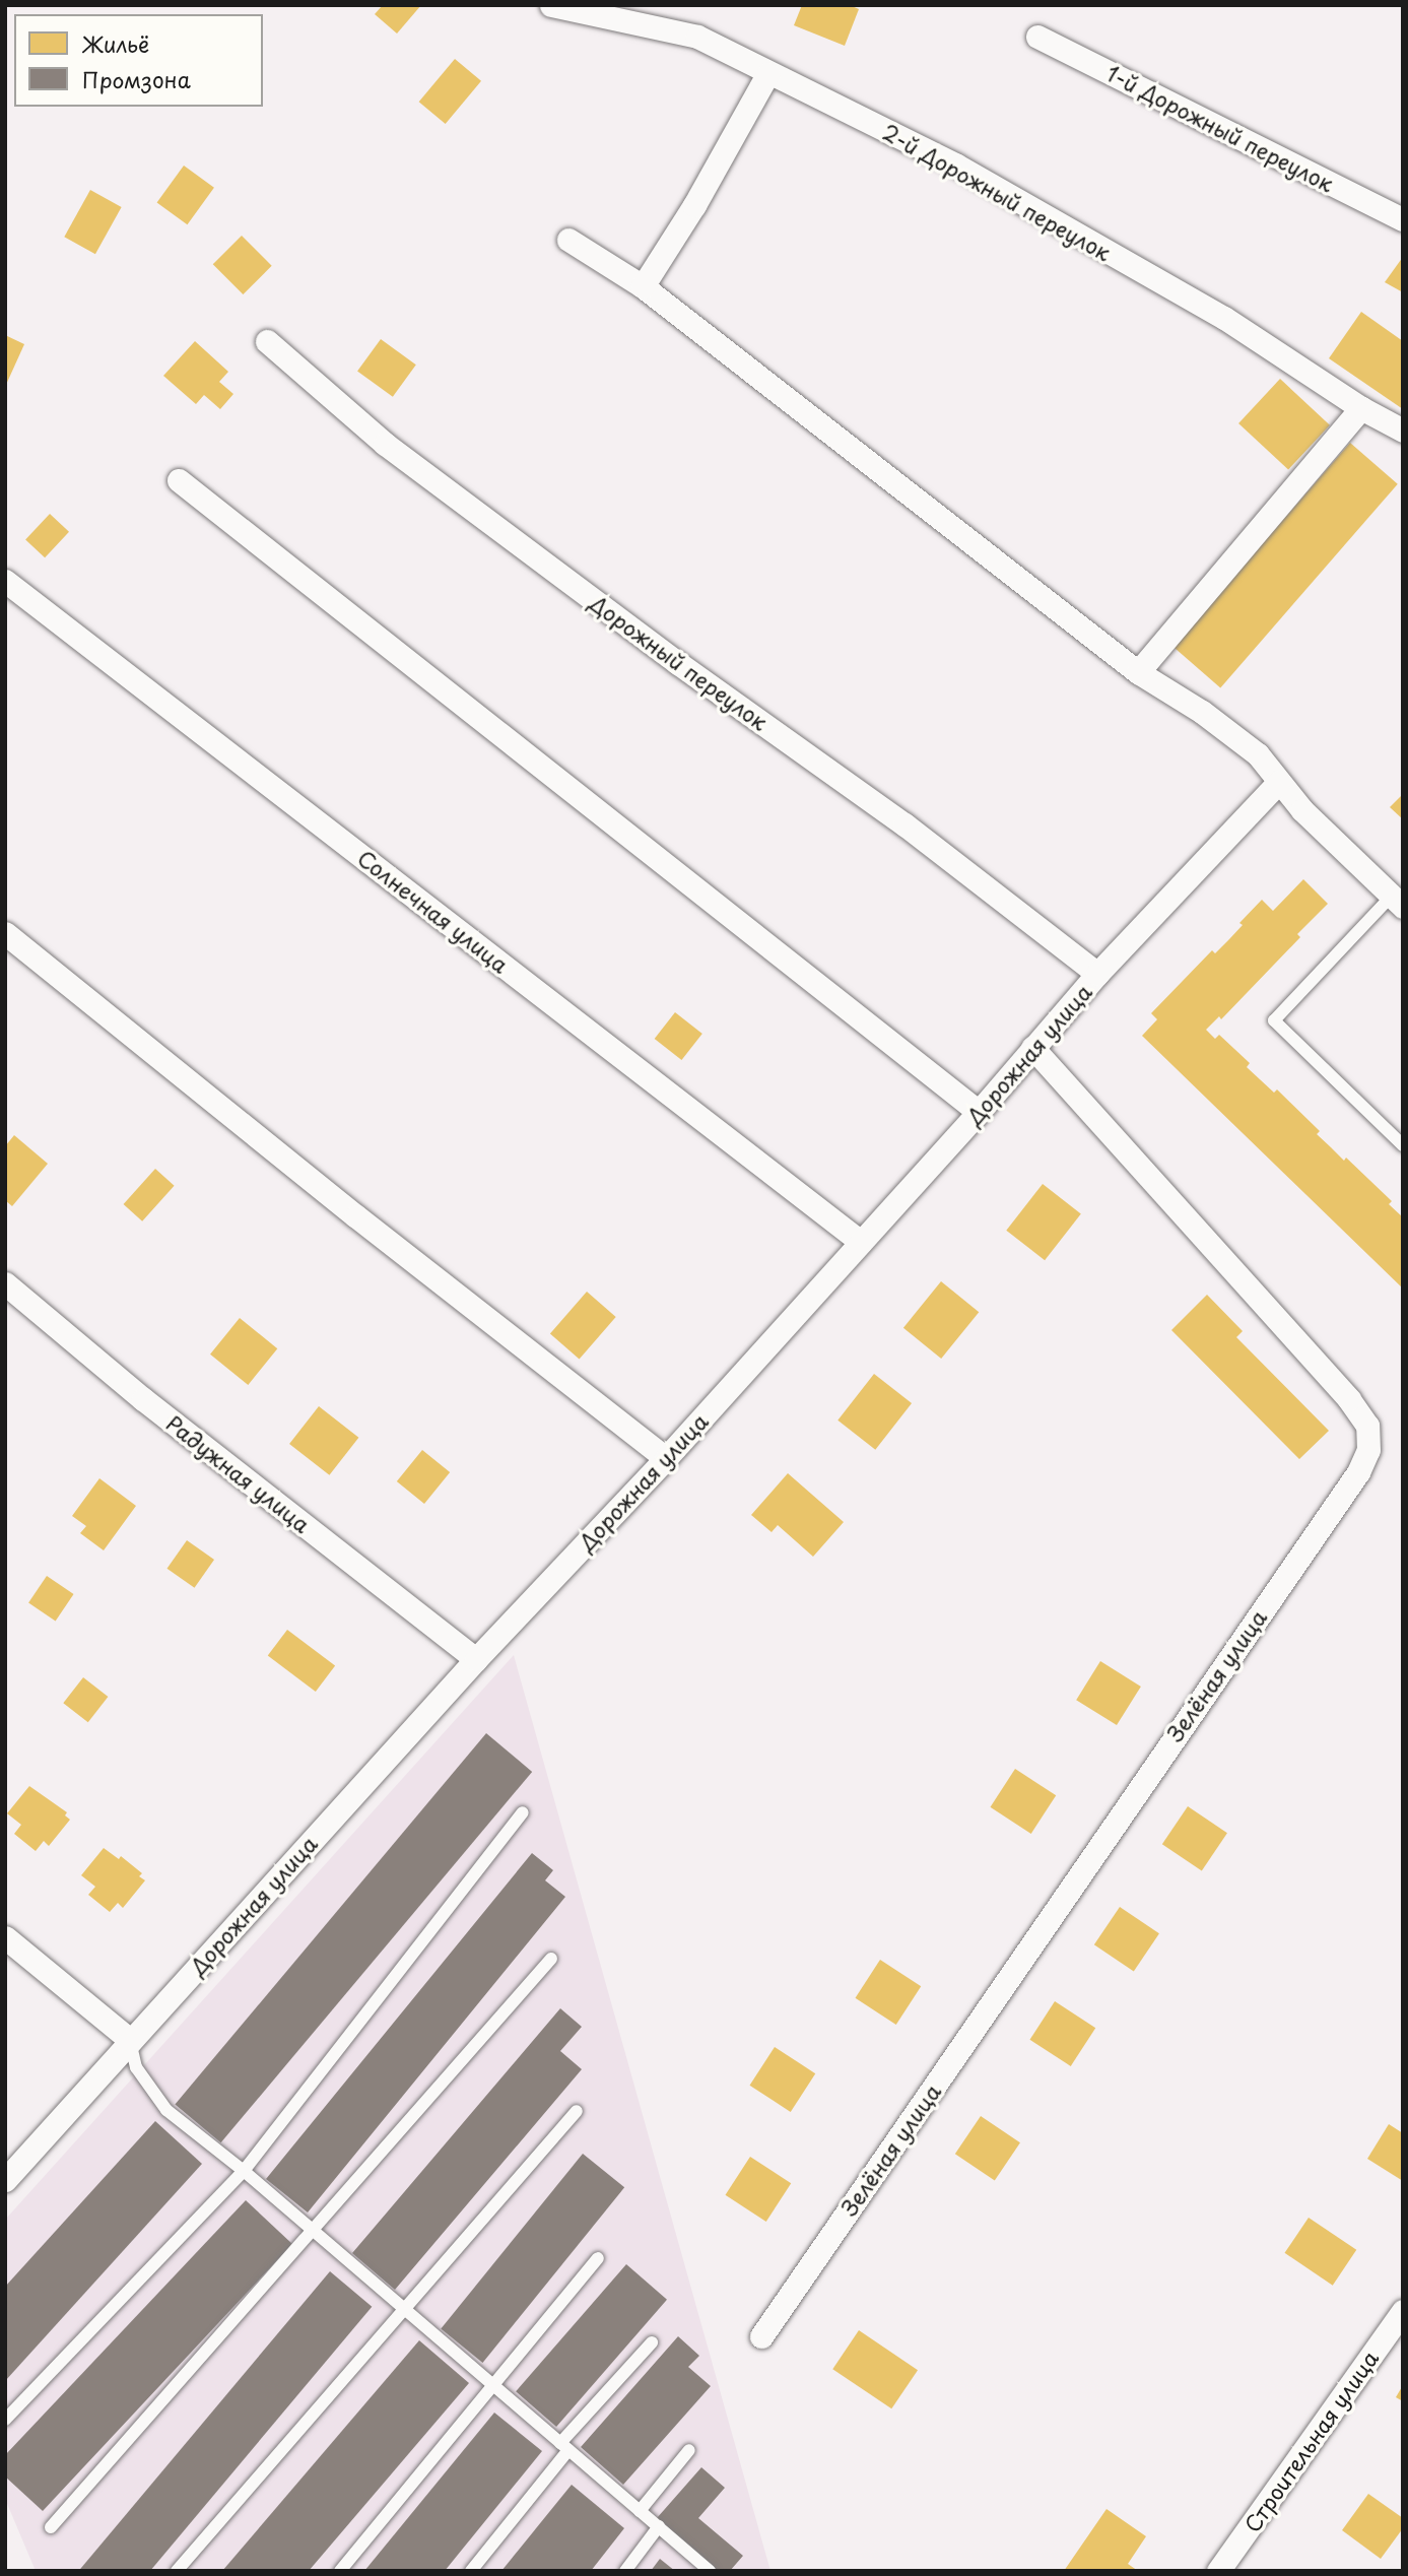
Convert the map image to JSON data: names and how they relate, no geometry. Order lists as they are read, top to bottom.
{
  "streets": {
    "street": [
      "1-й Дорожный переулок",
      "2-й Дорожный переулок",
      "Дорожный переулок",
      "Солнечная улица",
      "Дорожная улица",
      "Радужная улица",
      "Зелёная улица",
      "Строительная улица"
    ]
  },
  "crossings": [
    ["Дорожный переулок", "Дорожная улица"],
    ["Солнечная улица", "Дорожная улица"],
    ["Дорожная улица", "Радужная улица"],
    ["Дорожная улица", "Зелёная улица"]
  ],
  "legend": ["Жильё", "Промзона"]
}
